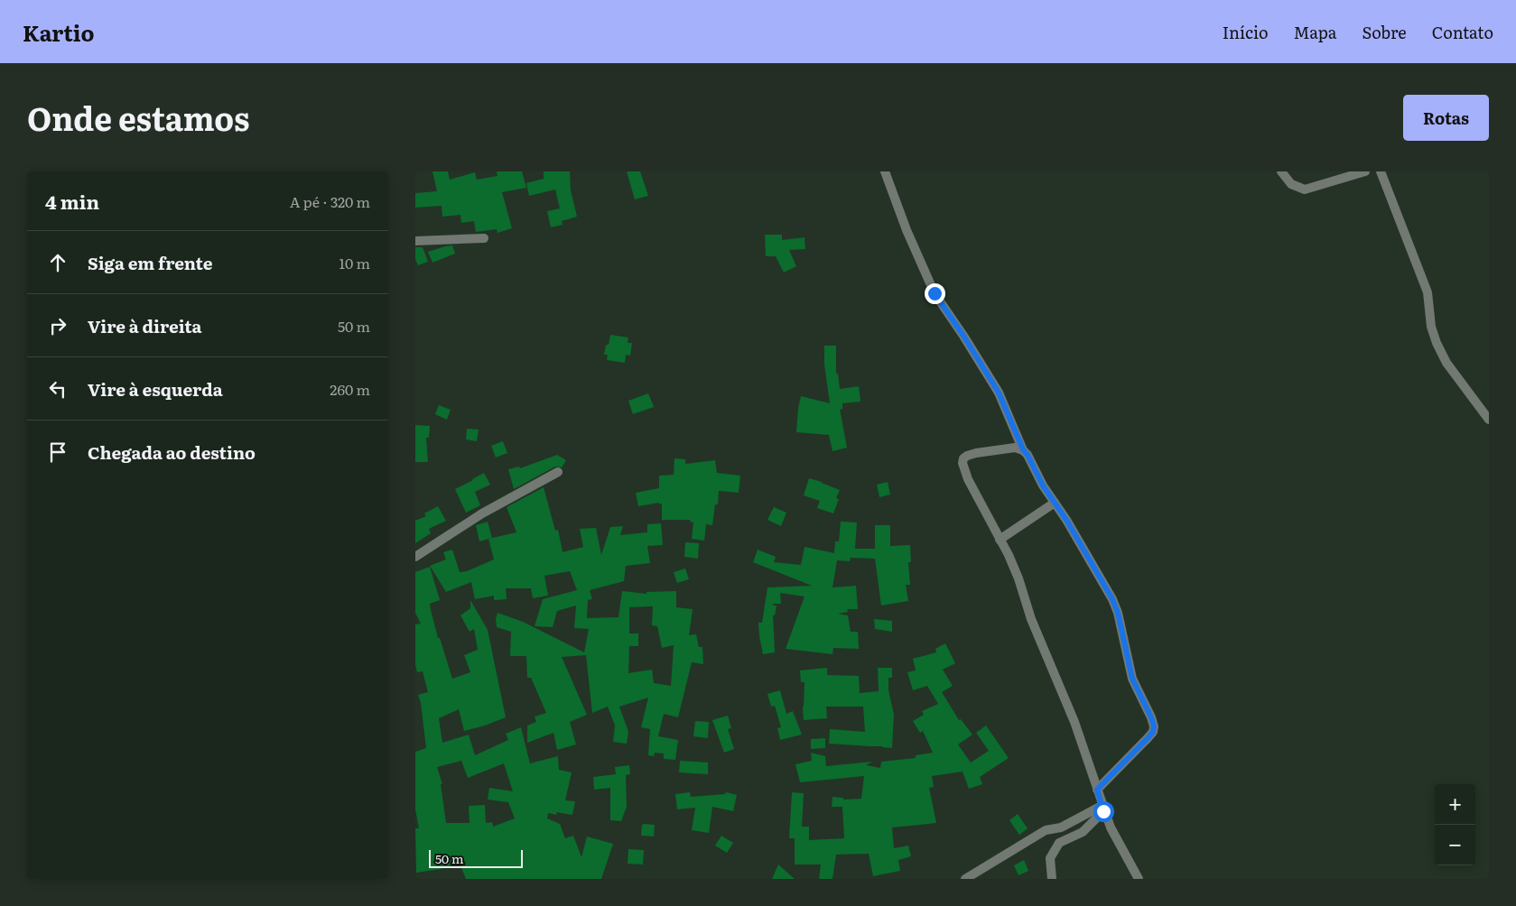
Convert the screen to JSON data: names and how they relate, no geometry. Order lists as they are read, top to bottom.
{
  "scale_bar": "50 m",
  "page": {
    "header": "Kartio",
    "nav": [
      "Início",
      "Mapa",
      "Sobre",
      "Contato"
    ],
    "title": "Onde estamos",
    "buttons": "Rotas",
    "heading": ["4 min", "A pé · 320 m"],
    "list": [
      ["Siga em frente", "10 m"],
      ["Vire à direita", "50 m"],
      ["Vire à esquerda", "260 m"],
      "Chegada ao destino"
    ],
    "map_buttons": ["+", "−"],
    "scale": "50 m"
  }
}
